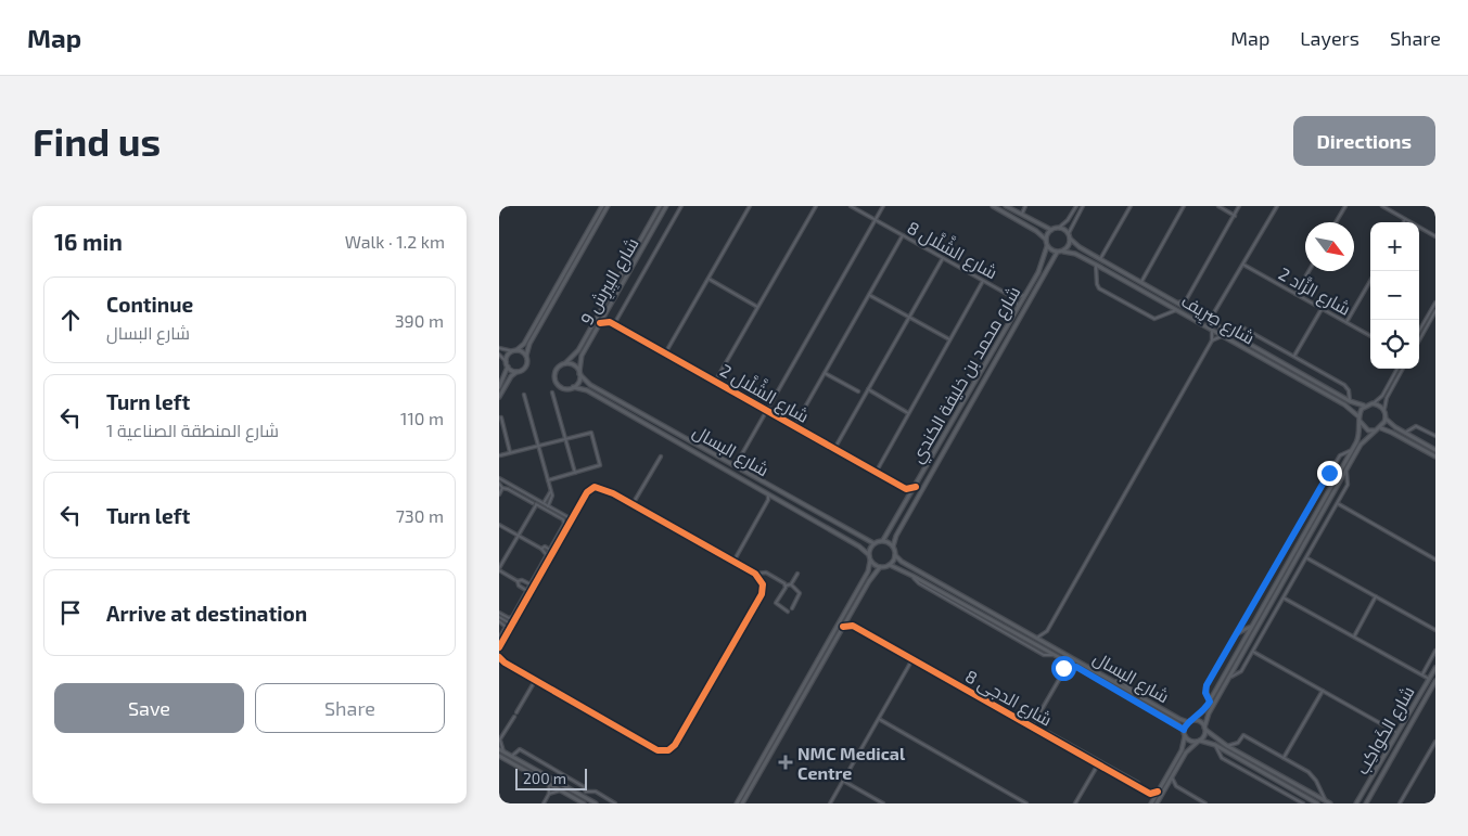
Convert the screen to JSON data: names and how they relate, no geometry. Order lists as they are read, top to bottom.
{
  "streets": {
    "street": [
      "شارع الشَّلَّال 8",
      "شارع البِيرِش 9",
      "شارع الزَّاد 2",
      "شارع صِرِيف",
      "شارع محمد بن خليفة الكندي",
      "شارع الشَّلَّال 2",
      "شارع البسال",
      "شارع الدجى 8",
      "شارع الكَواكِب"
    ]
  },
  "crossings": [
    ["شارع البِيرِش 9", "شارع البسال"],
    ["شارع صِرِيف", "شارع محمد بن خليفة الكندي"],
    ["شارع محمد بن خليفة الكندي", "شارع البسال"]
  ],
  "places": {
    "health": ["NMC Medical Centre"]
  },
  "scale_bar": "200 m",
  "north": "bottom right",
  "page": {
    "header": "Map",
    "nav": ["Map", "Layers", "Share"],
    "buttons": [
      "Directions",
      ["Save", "Share"]
    ],
    "title": "Find us",
    "heading": ["16 min", "Walk · 1.2 km"],
    "map_buttons": ["+", "−"],
    "list": [
      ["Continue", "شارع البسال", "390 m"],
      ["Turn left", "شارع المنطقة الصناعية 1", "110 m"],
      ["Turn left", "730 m"],
      "Arrive at destination"
    ],
    "scale": "200 m"
  }
}
